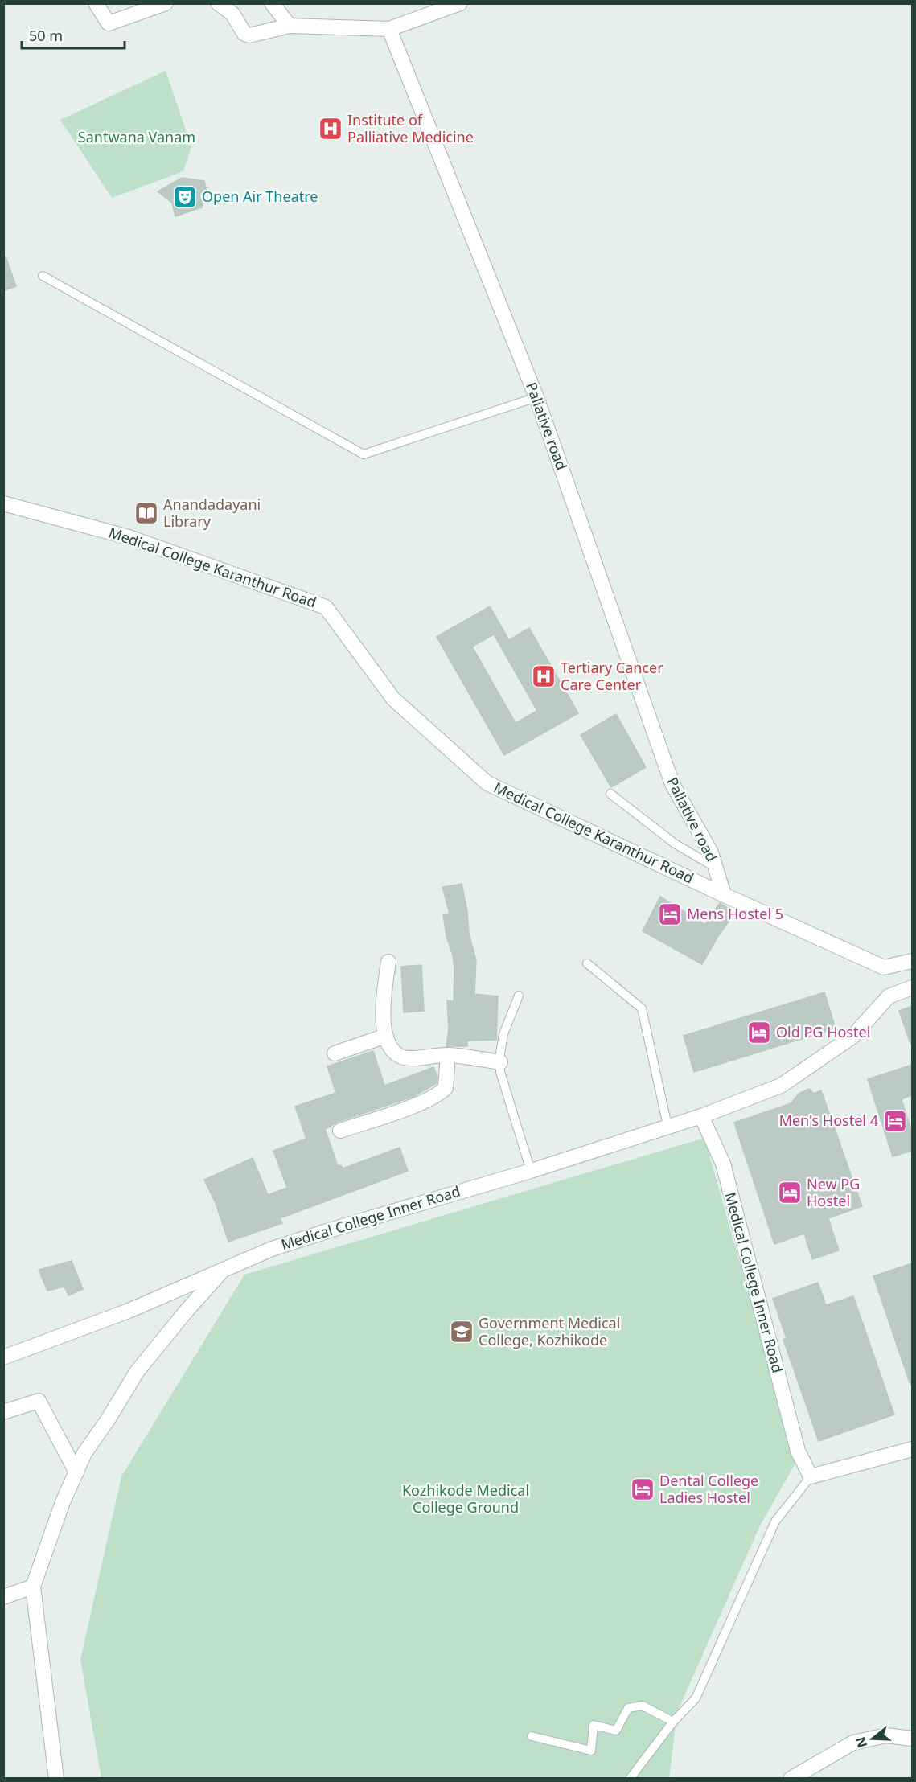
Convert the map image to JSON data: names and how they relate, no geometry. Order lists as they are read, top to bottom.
{
  "streets": {
    "street": ["Paliative road", "Medical College Karanthur Road", "Medical College Inner Road"]
  },
  "crossings": [
    ["Paliative road", "Medical College Karanthur Road"]
  ],
  "parks": ["Santwana Vanam", "Kozhikode Medical College Ground"],
  "places": {
    "hospital": ["Institute of Palliative Medicine", "Tertiary Cancer Care Center"],
    "theatre": ["Open Air Theatre"],
    "library": ["Anandadayani Library"],
    "hotel": [
      "Mens Hostel 5",
      "Old PG Hostel",
      "Men's Hostel 4",
      "New PG Hostel",
      "Dental College Ladies Hostel"
    ],
    "school or university": ["Government Medical College, Kozhikode"]
  },
  "scale_bar": "50 m",
  "north": "left"
}
